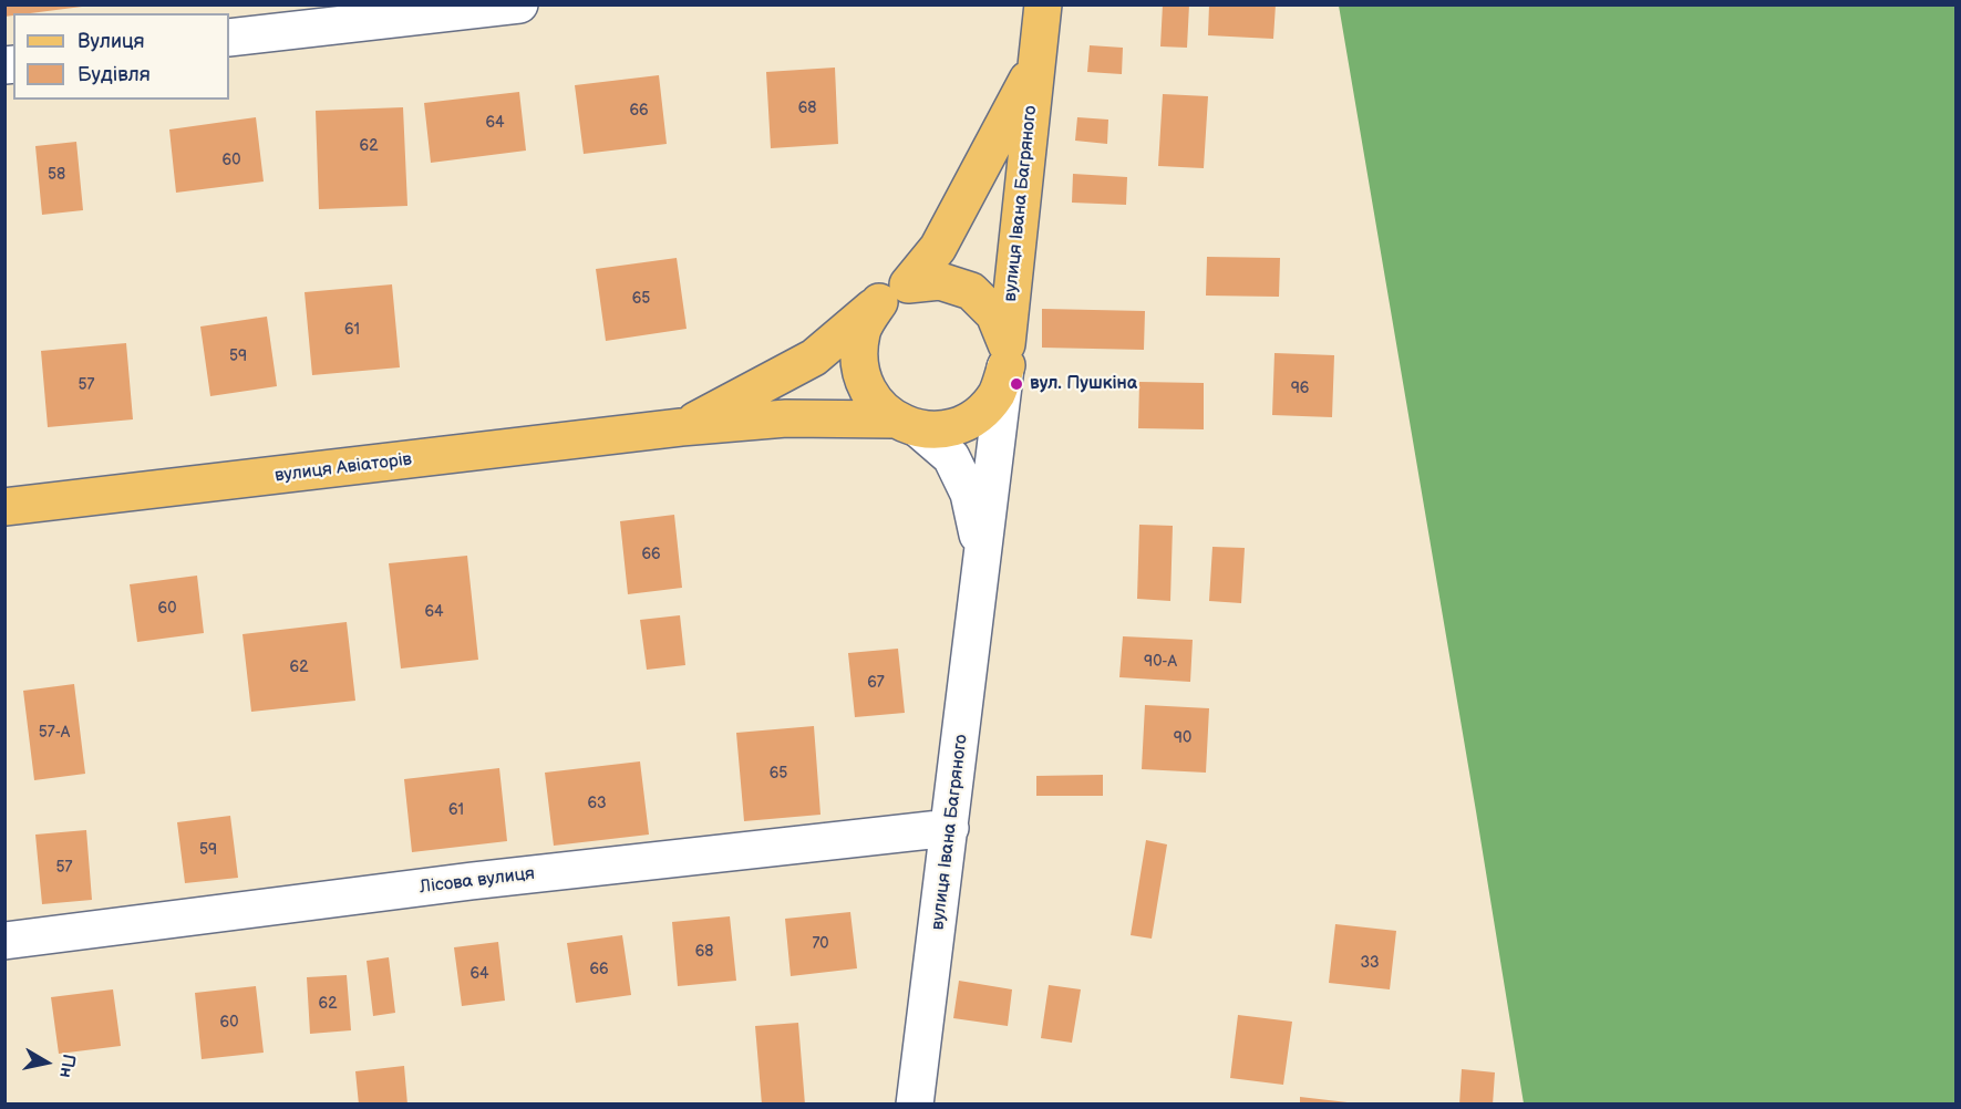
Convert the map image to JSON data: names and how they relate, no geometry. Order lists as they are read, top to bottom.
{
  "streets": {
    "main road": ["вулиця Івана Багряного", "вулиця Авіаторів"],
    "street": ["Лісова вулиця"]
  },
  "crossings": [
    ["вулиця Івана Багряного", "вулиця Авіаторів"],
    ["вулиця Івана Багряного", "Лісова вулиця"]
  ],
  "places": ["вул. Пушкіна"],
  "house_numbers": [
    "68",
    "66",
    "64",
    "62",
    "60",
    "58",
    "65",
    "61",
    "59",
    "57",
    "96",
    "66",
    "60",
    "64",
    "90-А",
    "62",
    "67",
    "57-А",
    "90",
    "65",
    "63",
    "61",
    "59",
    "57",
    "70",
    "68",
    "33",
    "66",
    "64",
    "62",
    "60"
  ],
  "legend": ["Вулиця", "Будівля"],
  "north": "right"
}
